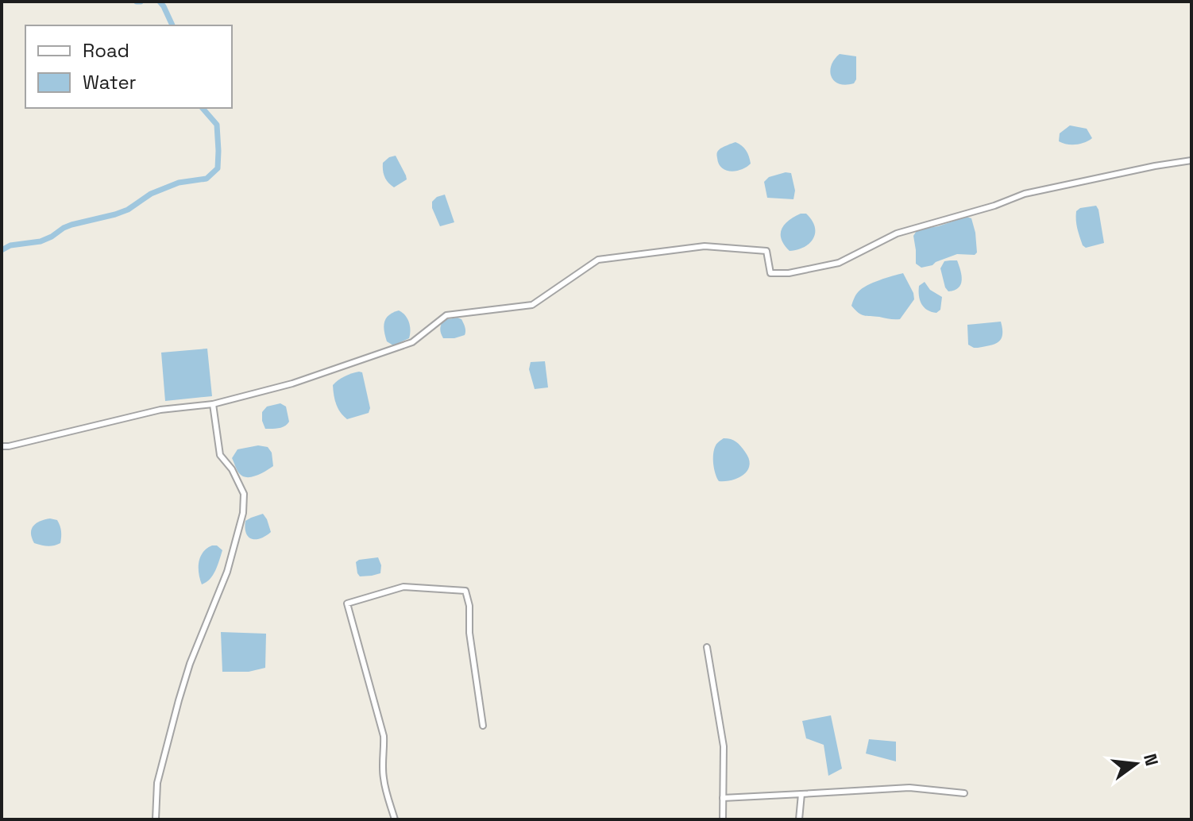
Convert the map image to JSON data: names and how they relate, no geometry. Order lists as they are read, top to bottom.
{
  "legend": ["Road", "Water"],
  "north": "right"
}
